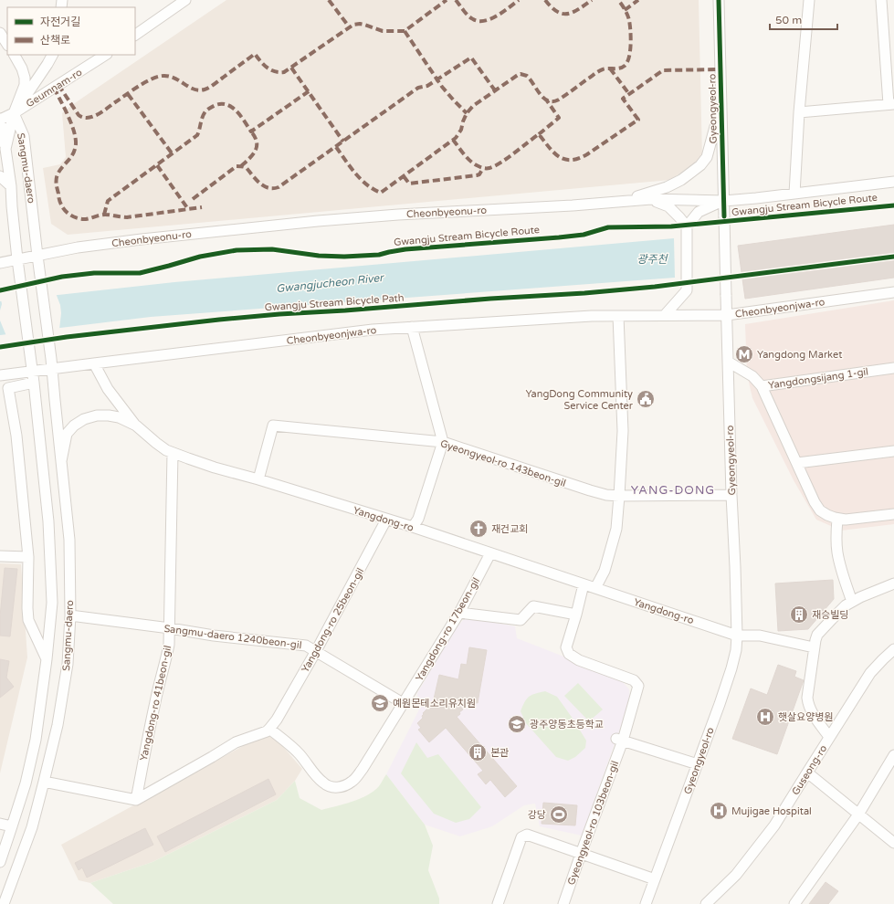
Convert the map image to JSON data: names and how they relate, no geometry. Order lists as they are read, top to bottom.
{
  "streets": {
    "street": [
      "Geumnam-ro",
      "Gyeongyeol-ro",
      "Sangmu-daero",
      "Cheonbyeonu-ro",
      "Cheonbyeonjwa-ro",
      "Yangdongsijang 1-gil",
      "Gyeongyeol-ro 143beon-gil",
      "Yangdong-ro",
      "Yangdong-ro 25beon-gil",
      "Yangdong-ro 17beon-gil",
      "Sangmu-daero 1240beon-gil",
      "Yangdong-ro 41beon-gil",
      "Guseong-ro",
      "Gyeongyeol-ro 103beon-gil"
    ],
    "cycle path": ["Gwangju Stream Bicycle Route", "Gwangju Stream Bicycle Path"]
  },
  "crossings": [
    ["Geumnam-ro", "Sangmu-daero"],
    ["Gyeongyeol-ro", "Cheonbyeonu-ro"],
    ["Gyeongyeol-ro", "Cheonbyeonjwa-ro"],
    ["Gyeongyeol-ro", "Yangdongsijang 1-gil"],
    ["Gyeongyeol-ro", "Gyeongyeol-ro 143beon-gil"],
    ["Gyeongyeol-ro", "Yangdong-ro"],
    ["Sangmu-daero", "Cheonbyeonu-ro"],
    ["Sangmu-daero", "Cheonbyeonjwa-ro"],
    ["Sangmu-daero", "Yangdong-ro"],
    ["Sangmu-daero", "Sangmu-daero 1240beon-gil"],
    ["Gyeongyeol-ro 143beon-gil", "Yangdong-ro"],
    ["Yangdong-ro", "Yangdong-ro 25beon-gil"],
    ["Yangdong-ro", "Yangdong-ro 17beon-gil"],
    ["Yangdong-ro", "Yangdong-ro 41beon-gil"],
    ["Yangdong-ro 25beon-gil", "Yangdong-ro 17beon-gil"],
    ["Yangdong-ro 25beon-gil", "Sangmu-daero 1240beon-gil"],
    ["Yangdong-ro 17beon-gil", "Sangmu-daero 1240beon-gil"],
    ["Sangmu-daero 1240beon-gil", "Yangdong-ro 41beon-gil"]
  ],
  "districts": ["YANG-DONG"],
  "water": ["광주천", "Gwangjucheon River"],
  "places": {
    "metro station": ["Yangdong Market"],
    "public building": ["YangDong Community Service Center"],
    "church": ["재건교회"],
    "building": ["재승빌딩", "본관"],
    "school or university": ["예원몬테소리유치원", "광주양동초등학교"],
    "hospital": ["햇살요양병원", "Mujigae Hospital"],
    "sports": ["강당"]
  },
  "legend": ["자전거길", "산책로"],
  "scale_bar": "50 m"
}
